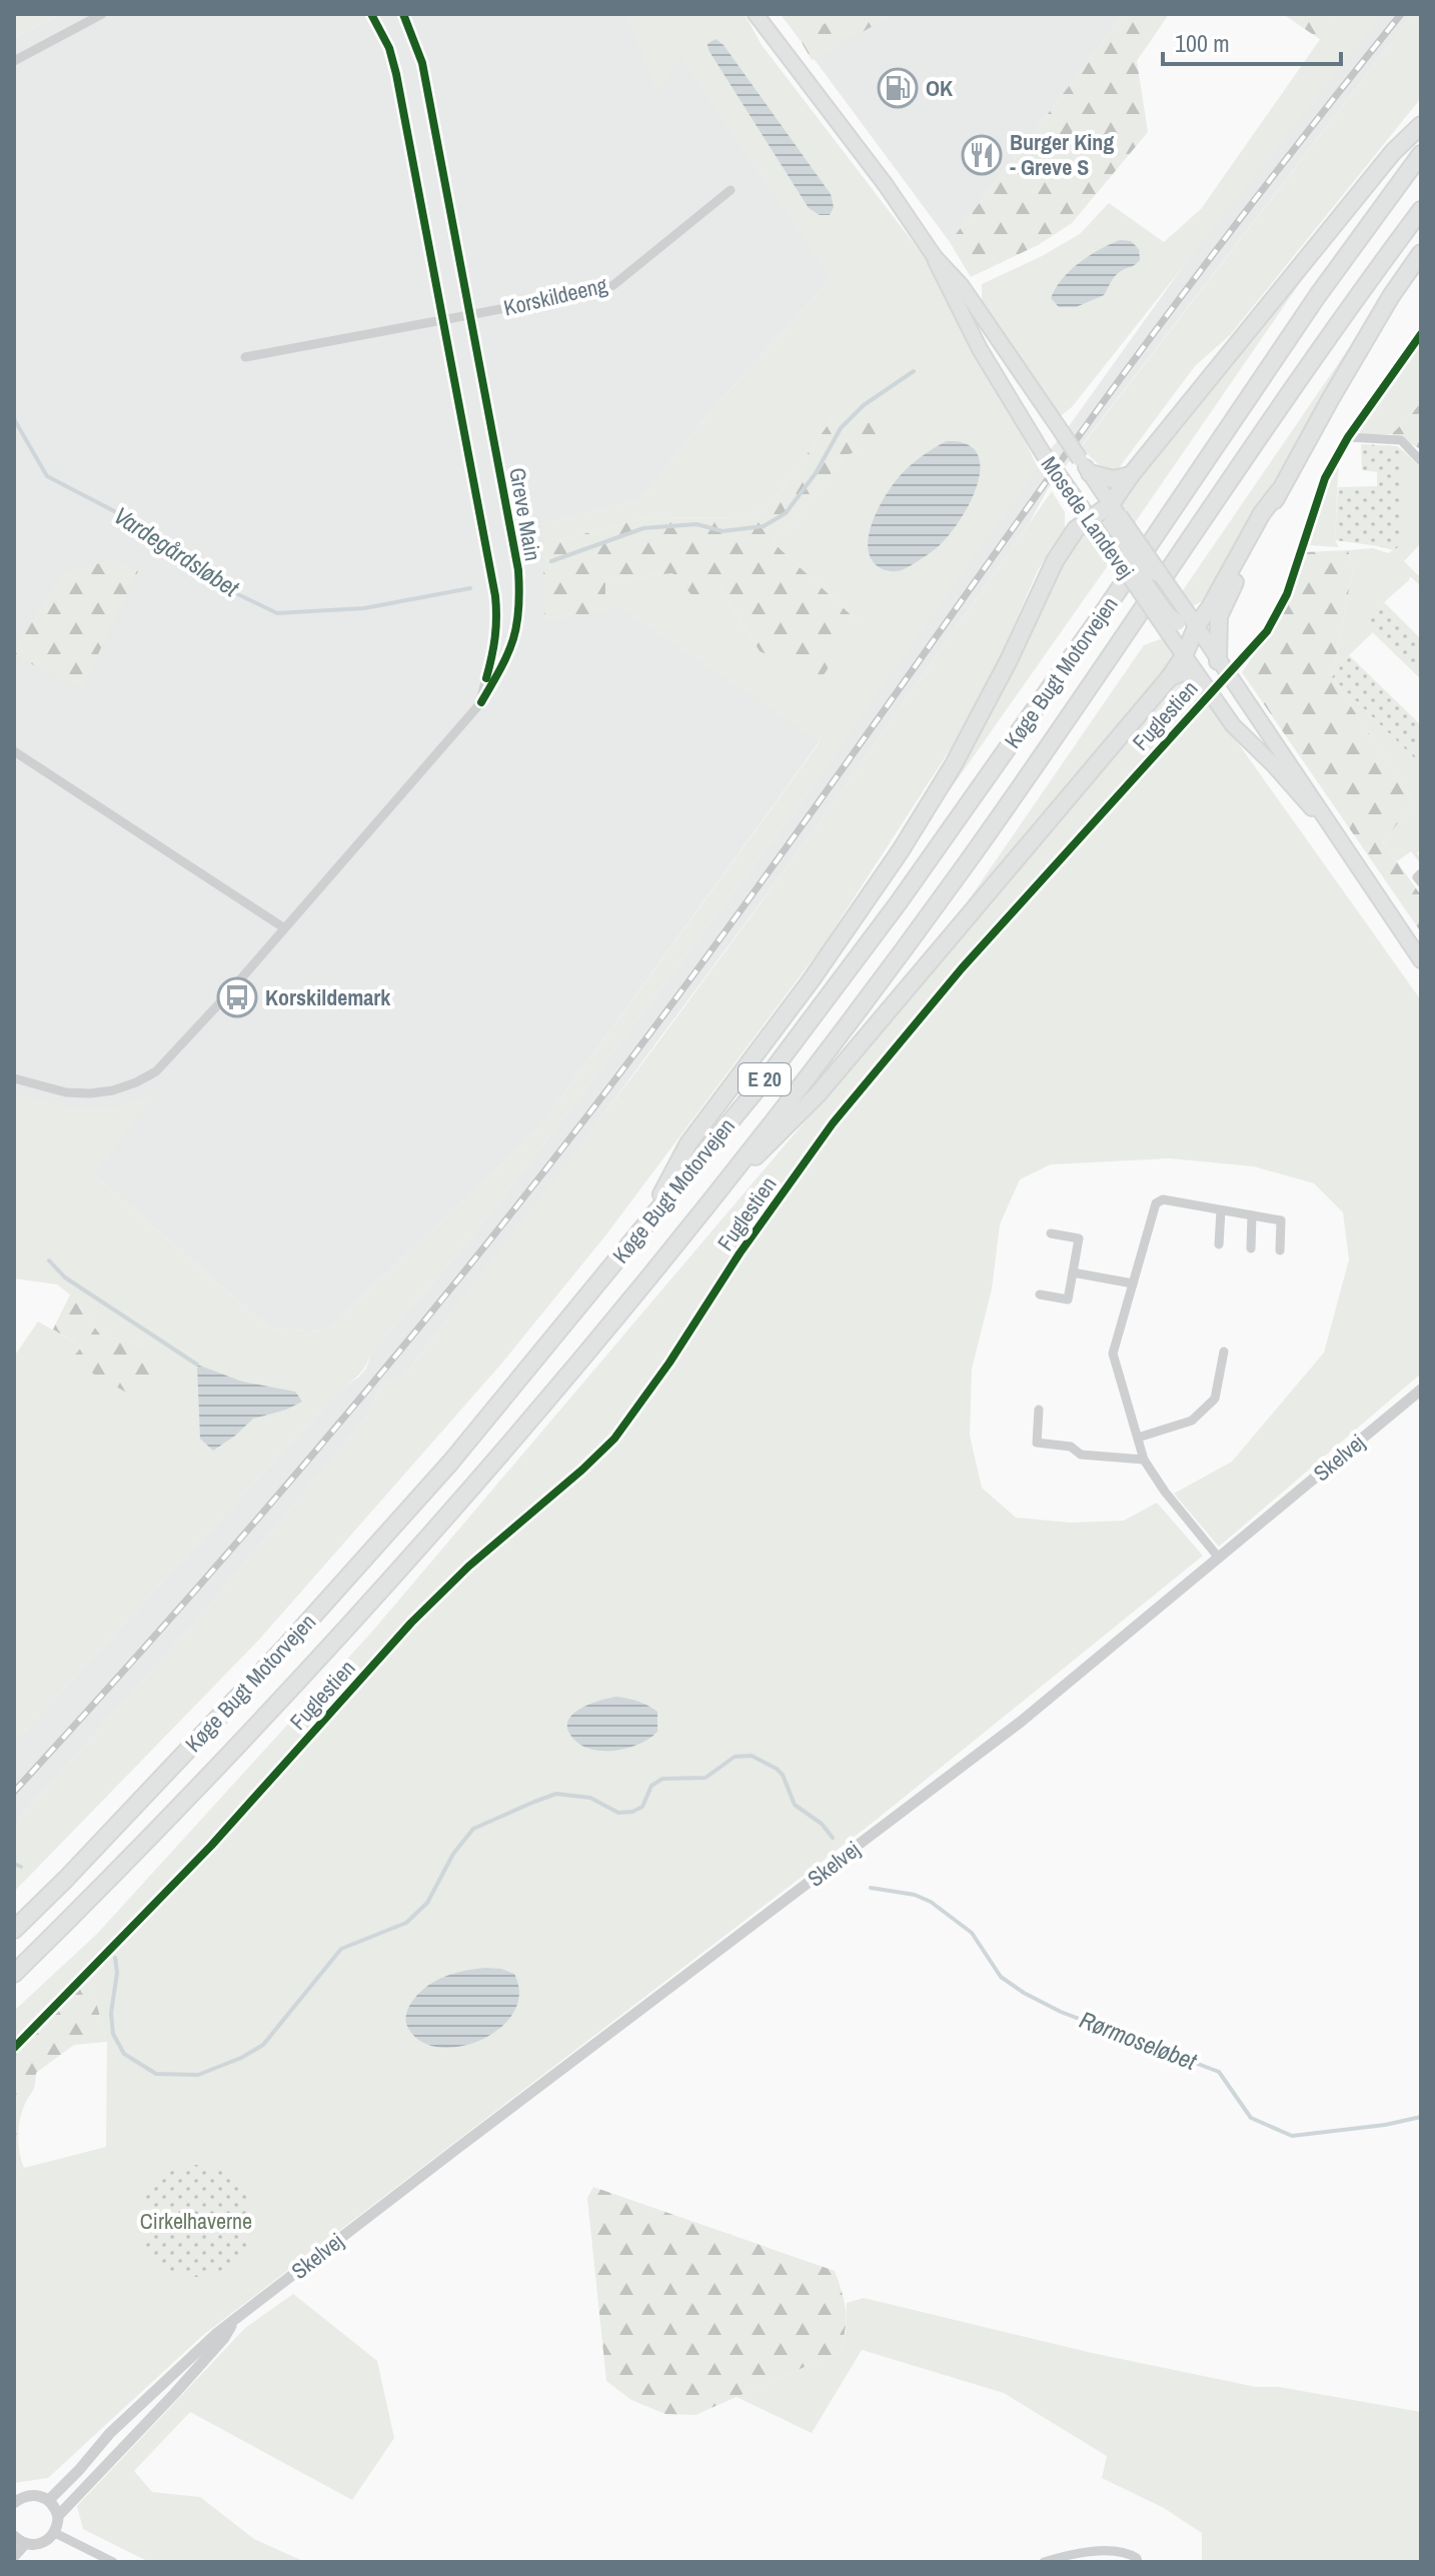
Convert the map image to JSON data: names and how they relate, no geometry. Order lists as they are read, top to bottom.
{
  "streets": {
    "highway": ["Køge Bugt Motorvejen", "E 20"],
    "main road": ["Mosede Landevej"],
    "street": ["Korskildeeng", "Greve Main", "Skelvej"],
    "cycle path": ["Fuglestien"]
  },
  "crossings": [
    ["Korskildeeng", "Greve Main"]
  ],
  "water": ["Vardegårdsløbet", "Rørmoseløbet"],
  "parks": ["Cirkelhaverne"],
  "places": {
    "fuel station": ["OK"],
    "restaurant": ["Burger King - Greve S"],
    "bus stop": ["Korskildemark"]
  },
  "scale_bar": "100 m"
}
